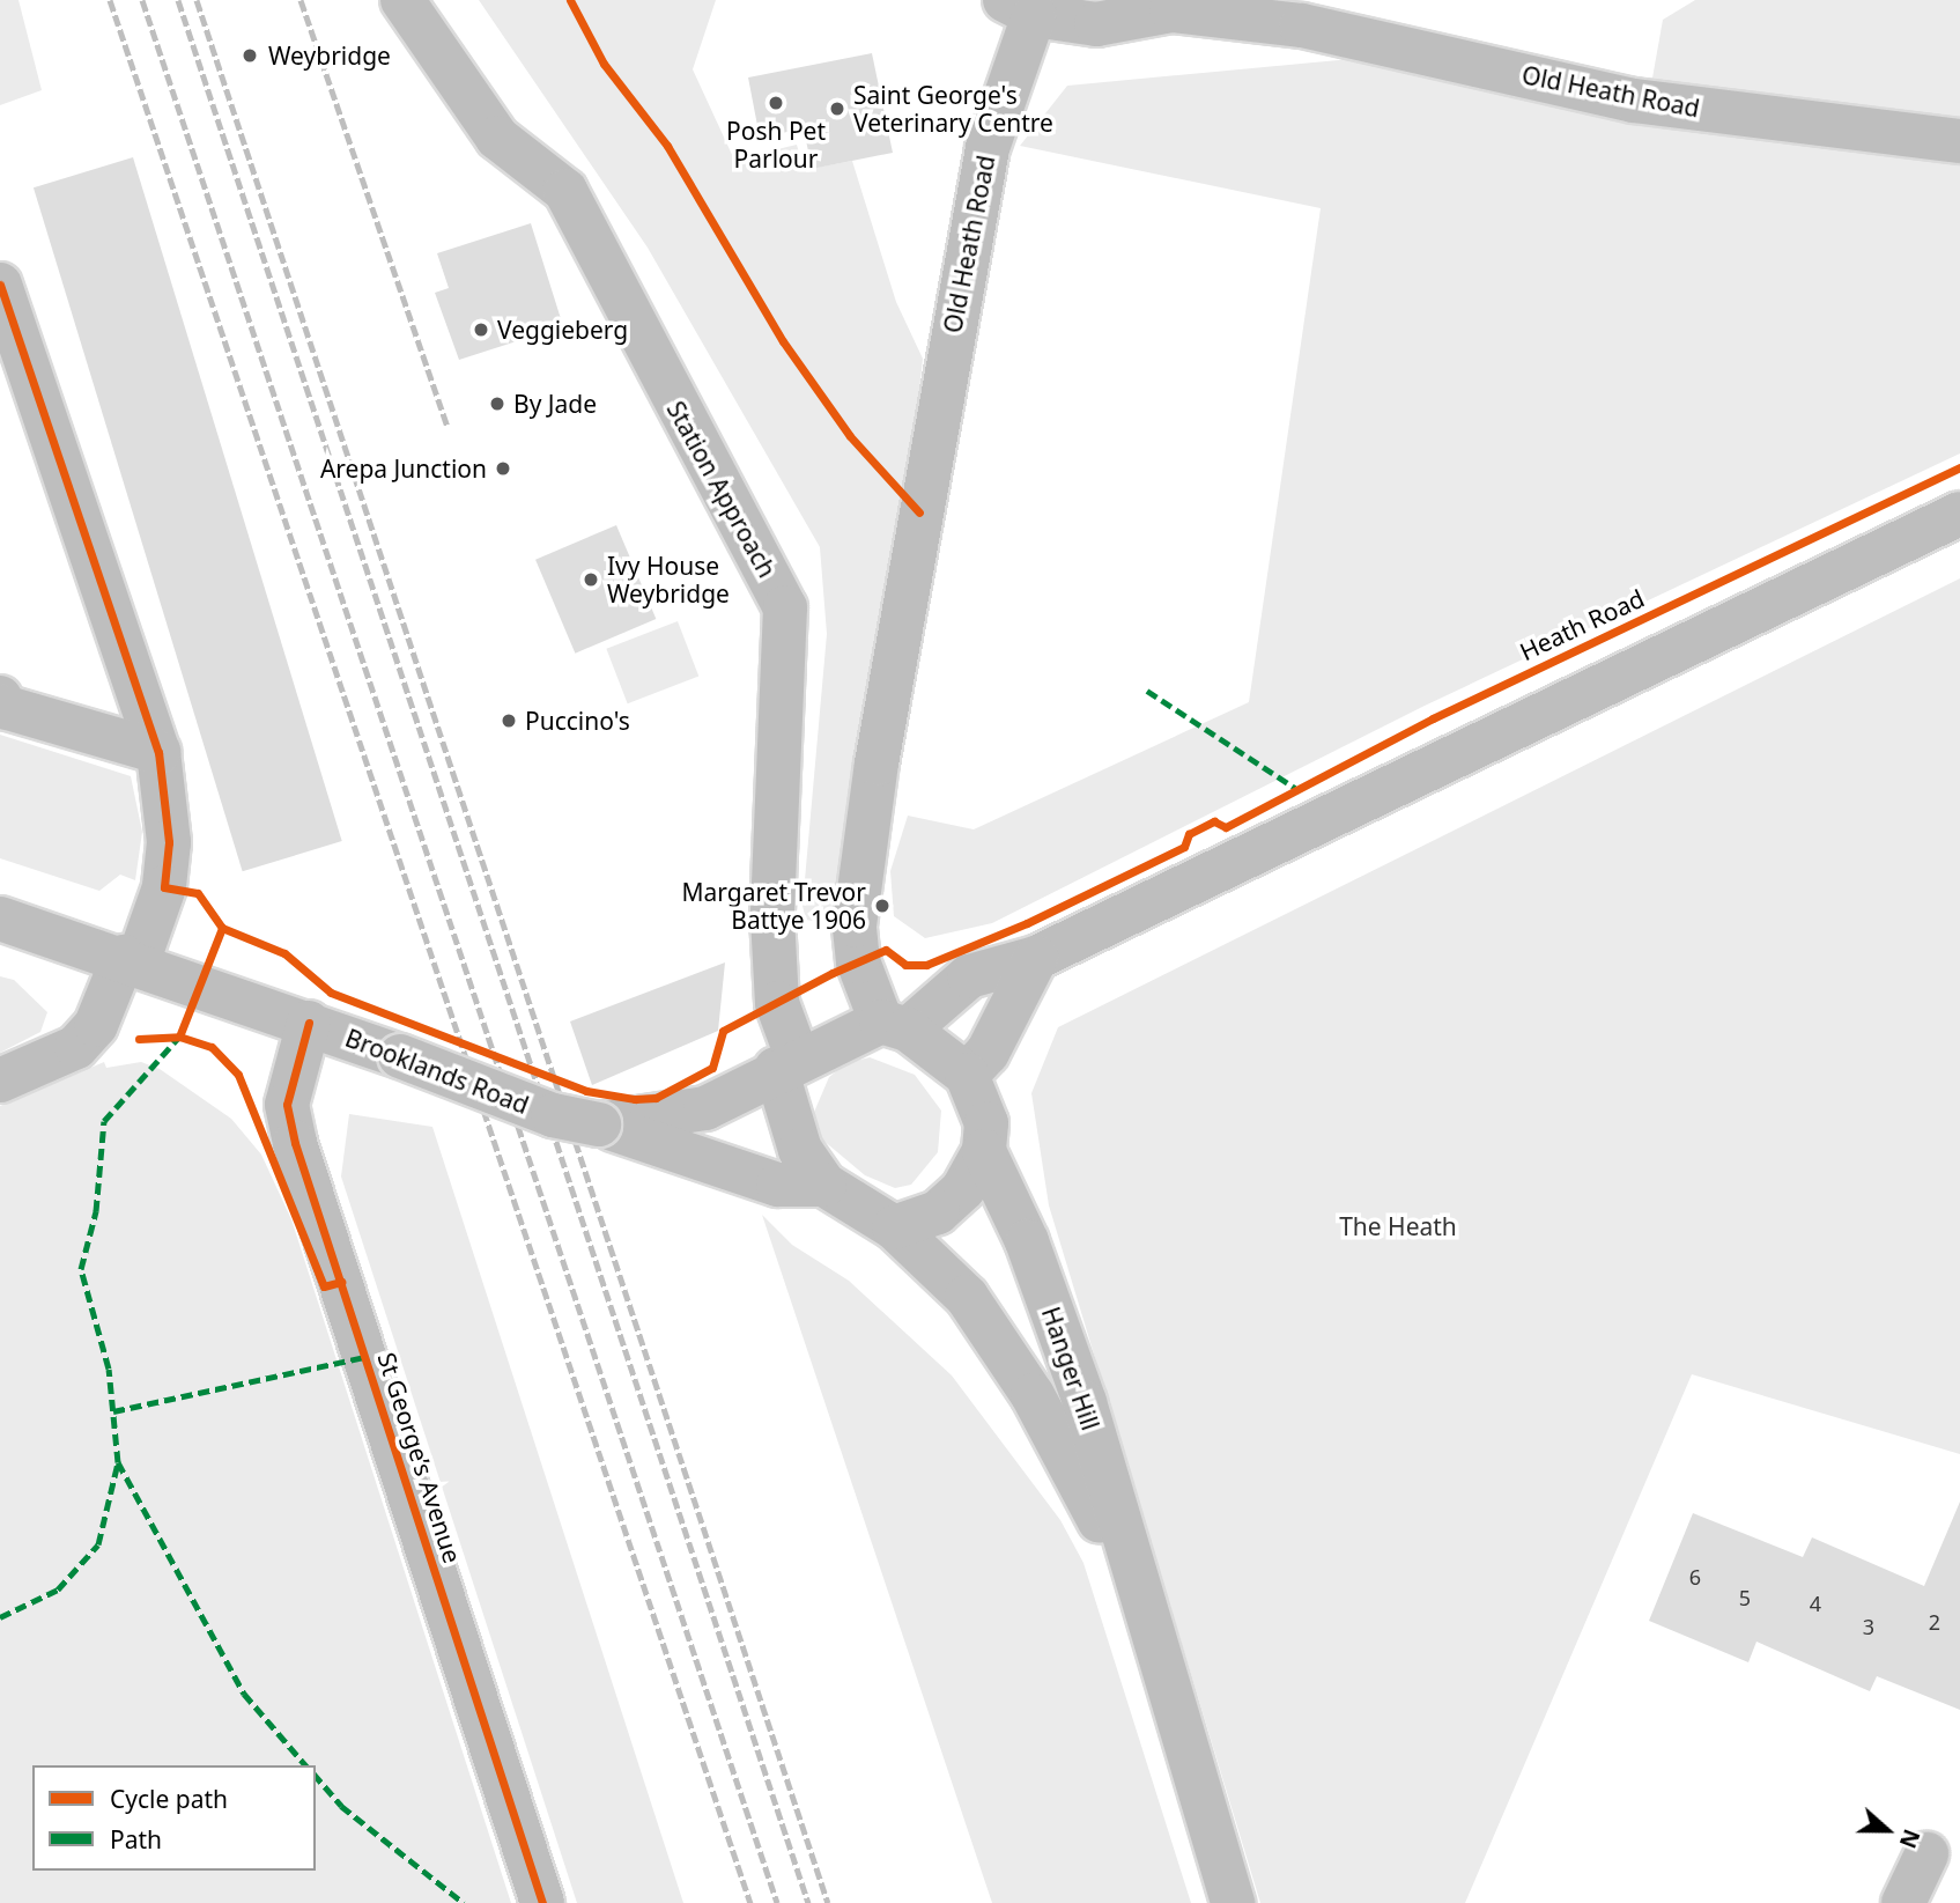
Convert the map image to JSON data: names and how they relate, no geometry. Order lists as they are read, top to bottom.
{
  "streets": {
    "main road": [
      "Old Heath Road",
      "Station Approach",
      "Brooklands Road",
      "Hanger Hill",
      "St George’s Avenue"
    ],
    "cycle path": ["Heath Road"]
  },
  "crossings": [
    ["Old Heath Road", "Station Approach"],
    ["Old Heath Road", "Hanger Hill"],
    ["Station Approach", "Hanger Hill"],
    ["Brooklands Road", "St George’s Avenue"]
  ],
  "parks": ["The Heath"],
  "places": [
    "Weybridge",
    "Posh Pet Parlour",
    "Saint George's Veterinary Centre",
    "Veggieberg",
    "By Jade",
    "Arepa Junction",
    "Ivy House Weybridge",
    "Puccino's",
    "Margaret Trevor Battye 1906"
  ],
  "house_numbers": [
    "6",
    "5",
    "4",
    "2",
    "3"
  ],
  "legend": ["Cycle path", "Path"],
  "north": "right"
}
